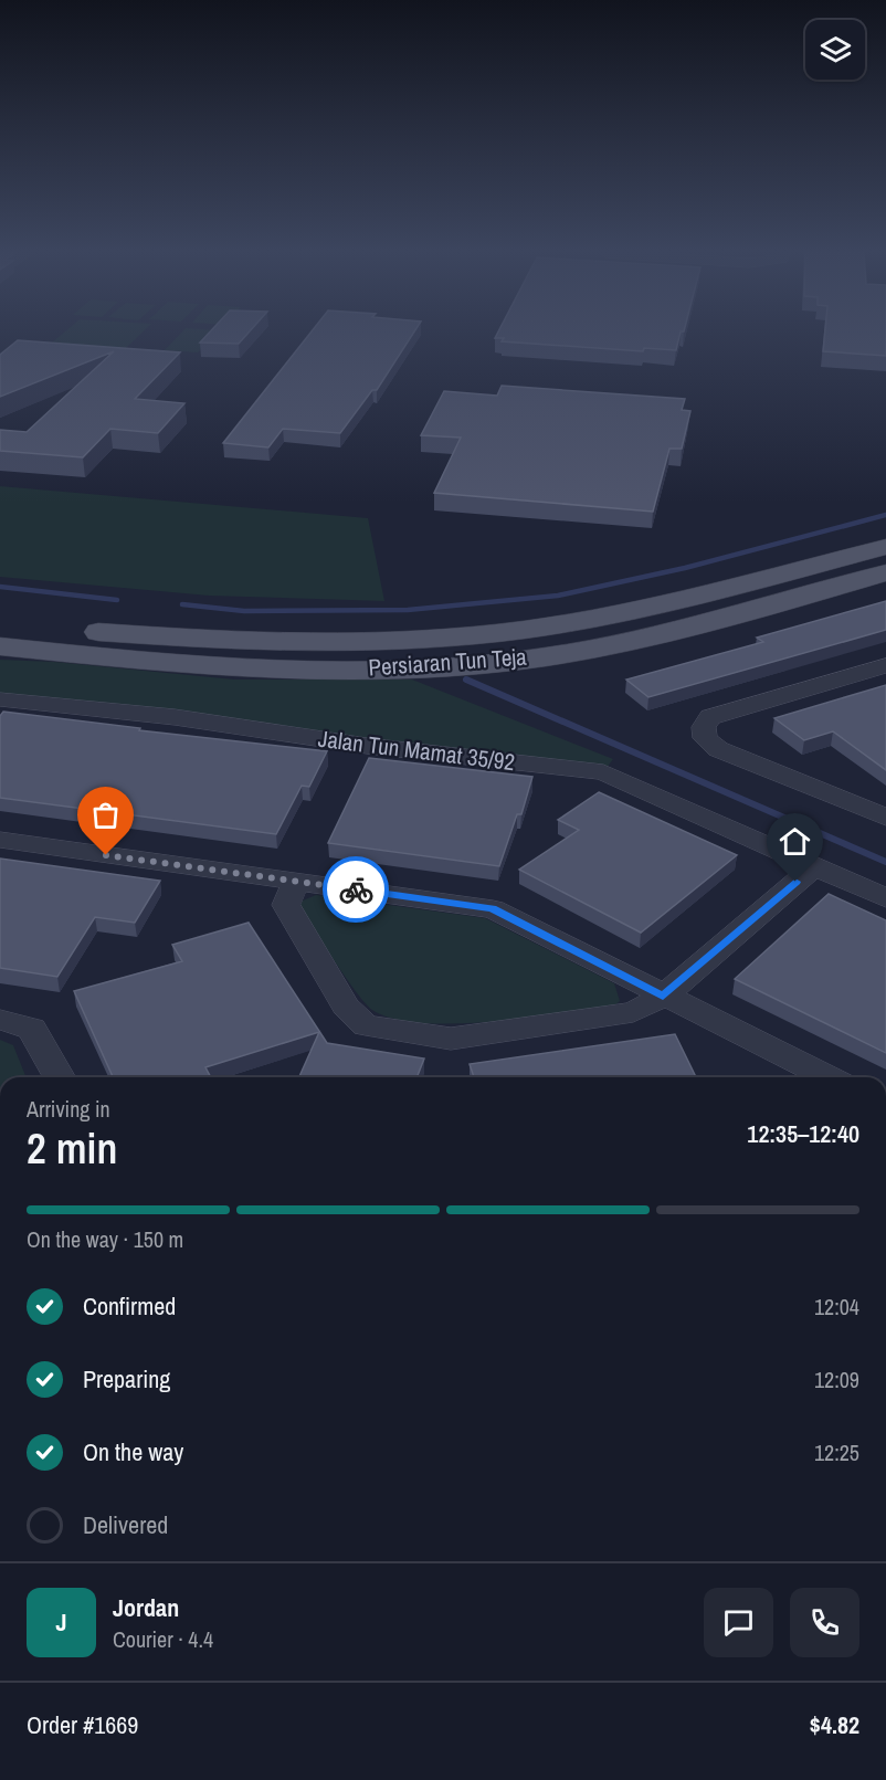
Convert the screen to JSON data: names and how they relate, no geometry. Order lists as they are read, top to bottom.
{
  "streets": {
    "main road": ["Persiaran Tun Teja"],
    "street": ["Jalan Tun Mamat 35/92"]
  },
  "page": {
    "heading": ["2 min", "Arriving in", "12:35–12:40"],
    "panel": [
      "Jordan",
      "Courier · 4.4",
      "Order #1669",
      "$4.82"
    ],
    "bar": "On the way · 150 m",
    "list": [
      ["Confirmed", "12:04"],
      ["Preparing", "12:09"],
      ["On the way", "12:25"],
      "Delivered"
    ],
    "round": "J"
  }
}
